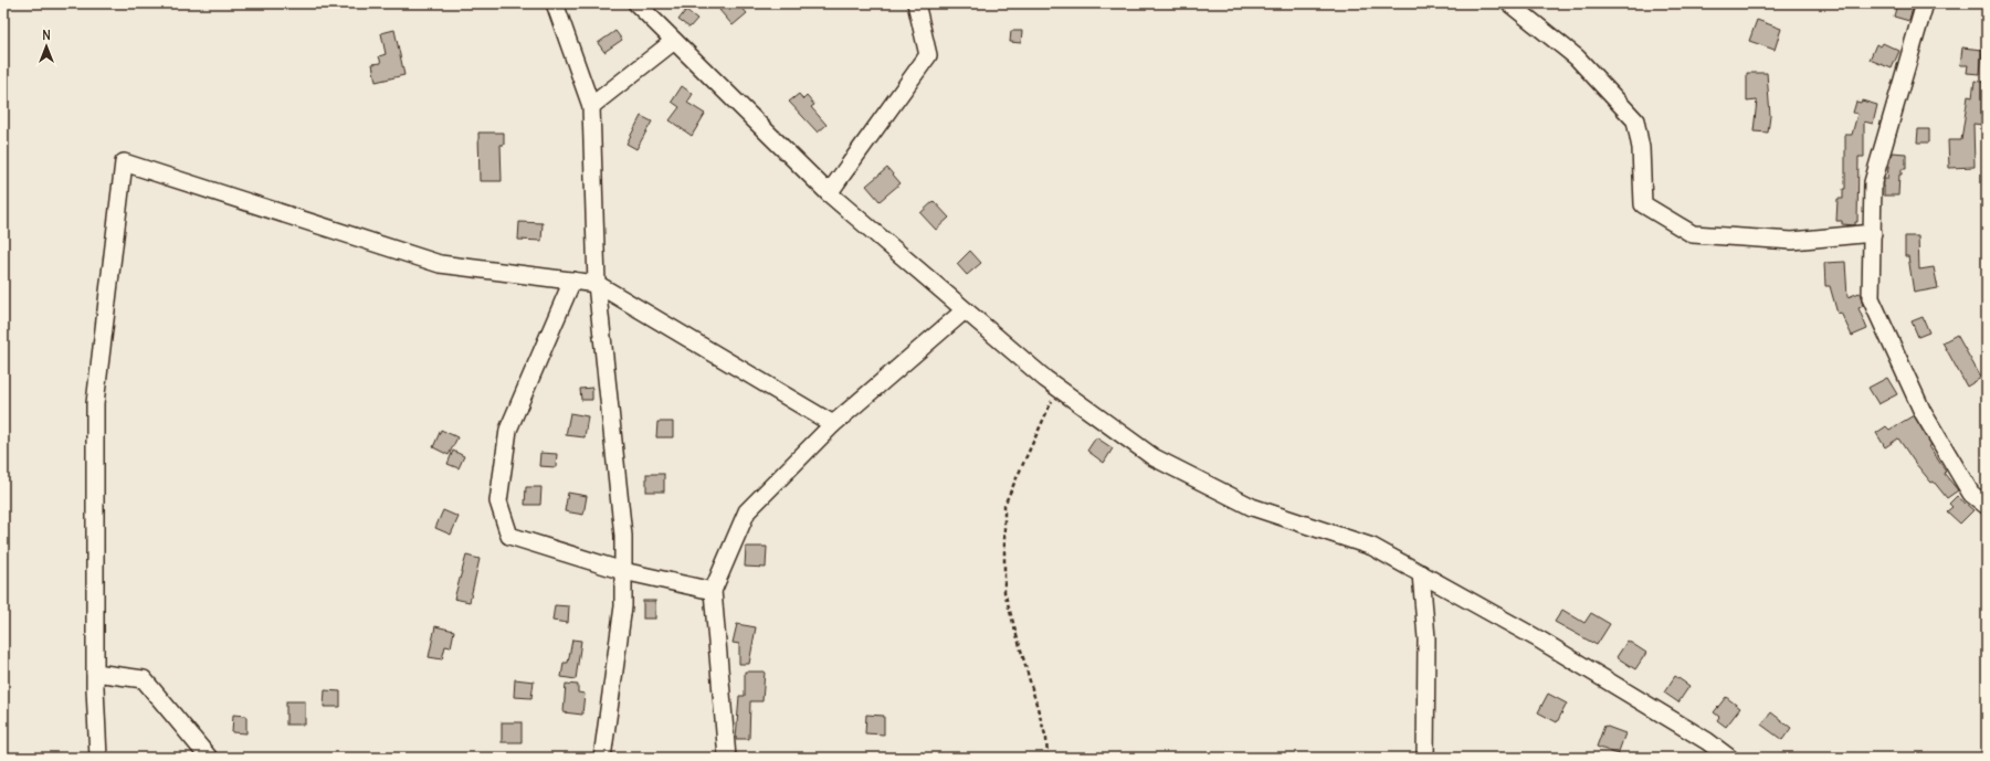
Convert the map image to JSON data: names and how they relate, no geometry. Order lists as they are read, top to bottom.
{
  "north": "top"
}
